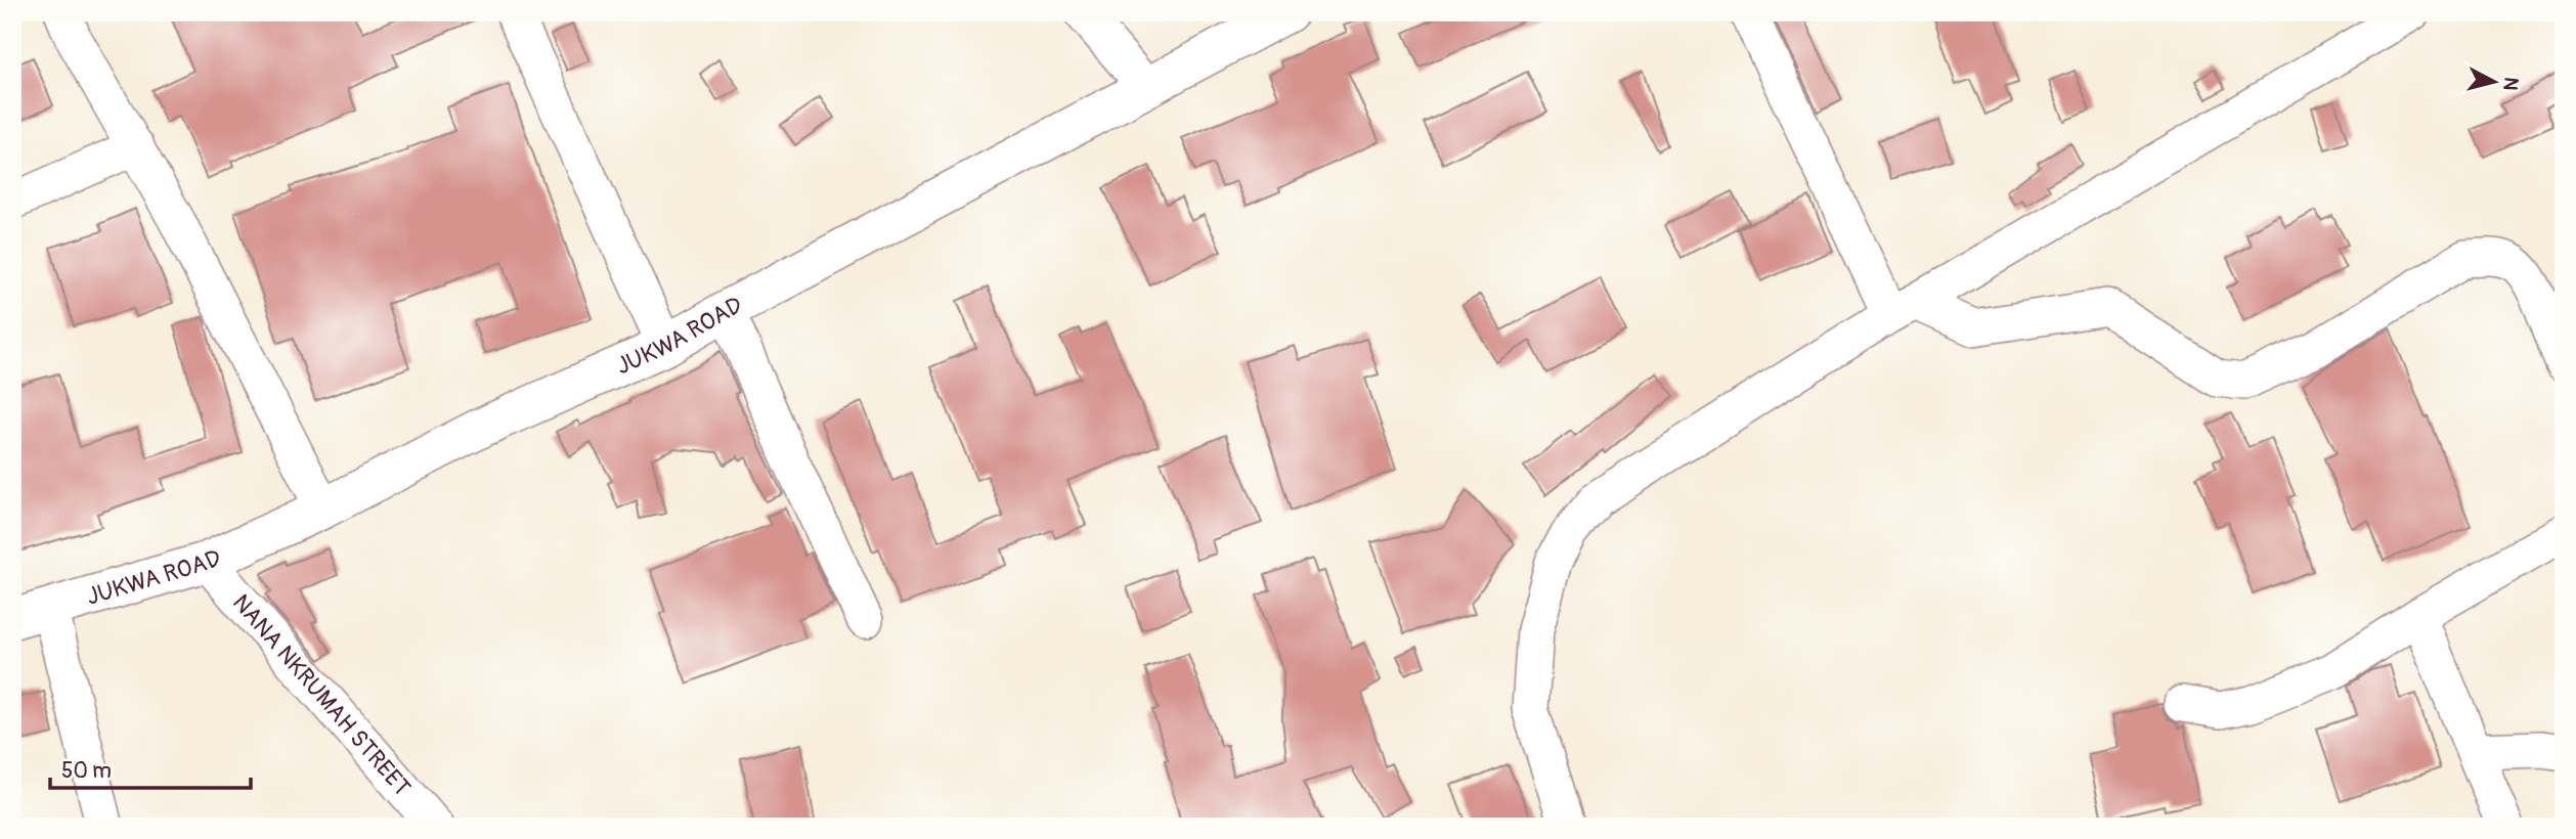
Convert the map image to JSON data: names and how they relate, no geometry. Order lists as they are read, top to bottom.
{
  "streets": {
    "main road": ["JUKWA ROAD"],
    "street": ["NANA NKRUMAH STREET"]
  },
  "crossings": [
    ["JUKWA ROAD", "NANA NKRUMAH STREET"]
  ],
  "scale_bar": "50 m",
  "north": "right"
}
